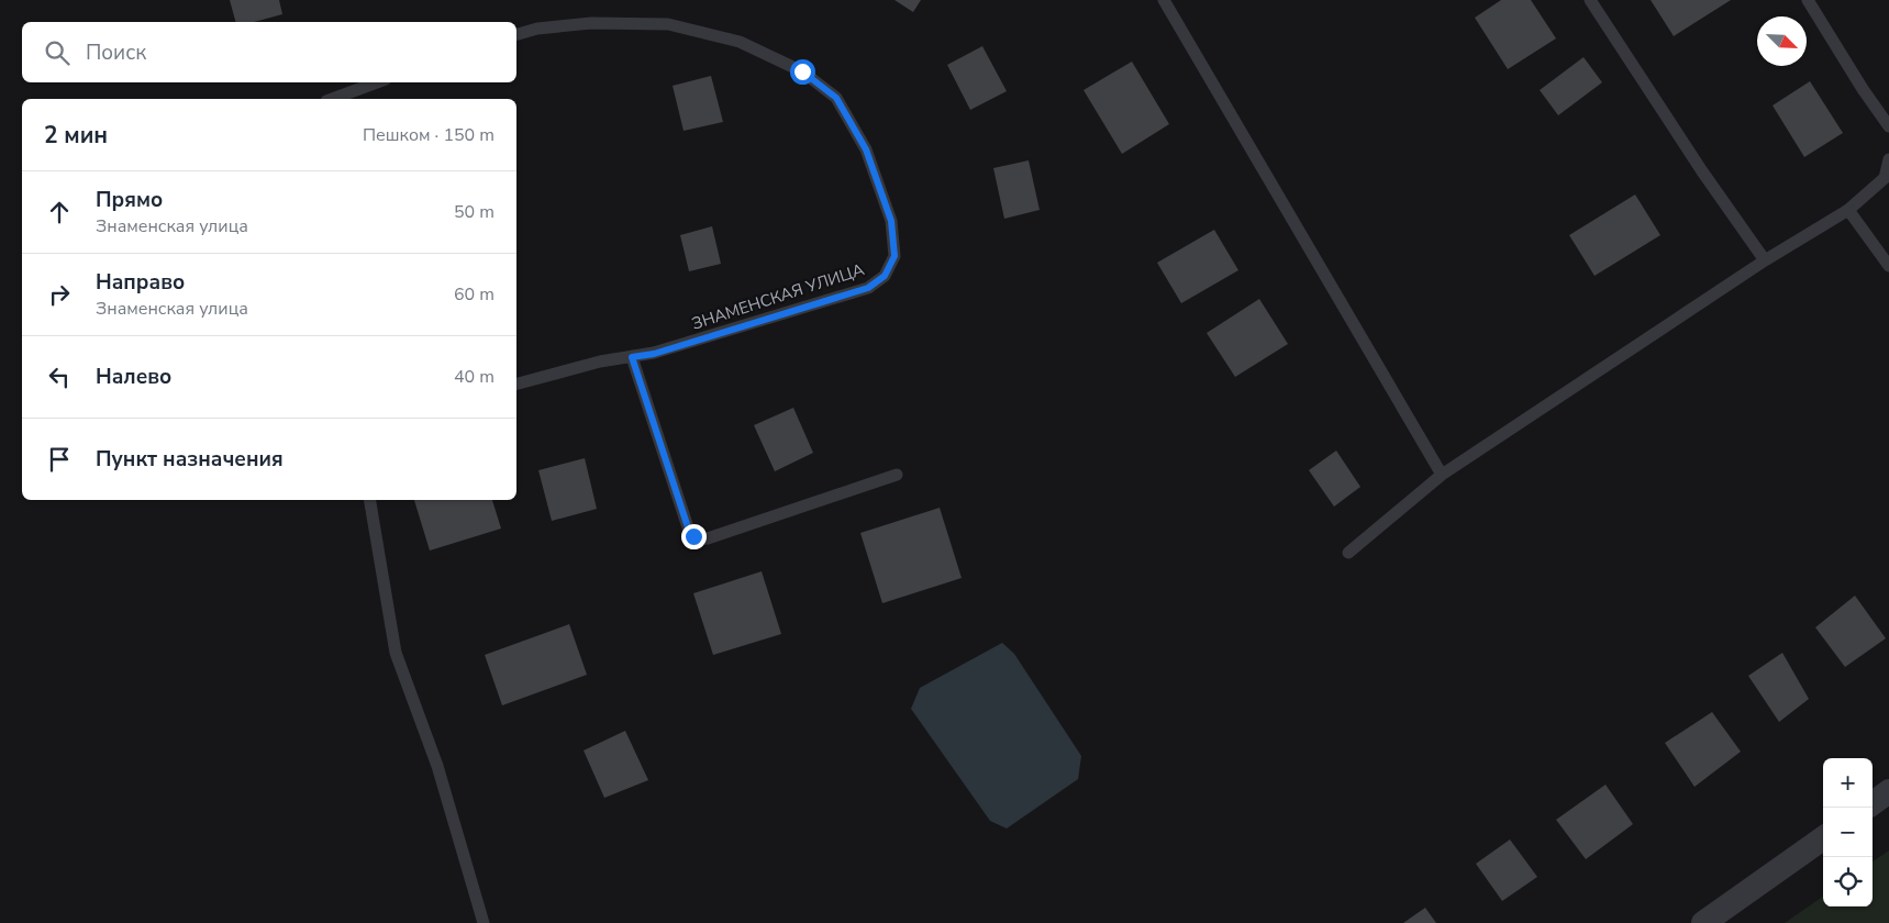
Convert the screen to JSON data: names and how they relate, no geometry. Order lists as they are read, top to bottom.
{
  "streets": {
    "lane": ["ЗНАМЕНСКАЯ УЛИЦА"]
  },
  "north": "bottom right",
  "page": {
    "search": "Поиск",
    "heading": ["2 мин", "Пешком · 150 m"],
    "list": [
      ["Прямо", "Знаменская улица", "50 m"],
      ["Направо", "Знаменская улица", "60 m"],
      ["Налево", "40 m"],
      "Пункт назначения"
    ],
    "map_buttons": ["+", "−"]
  }
}
